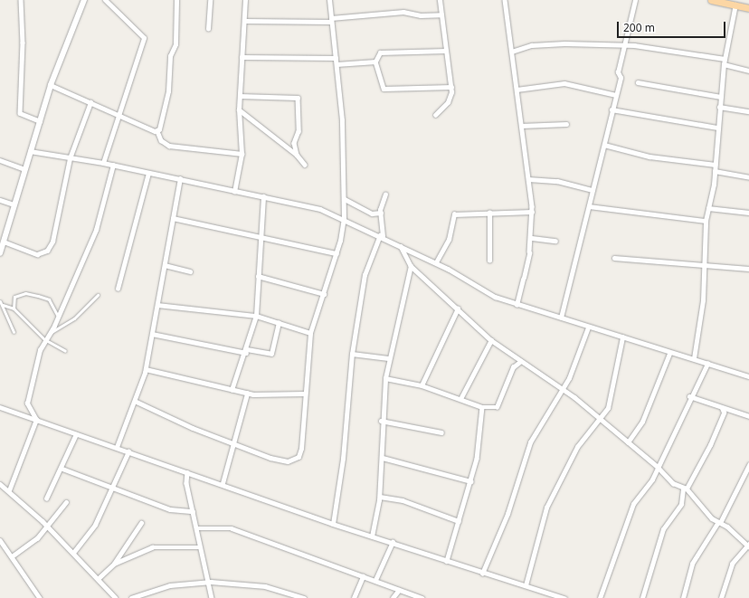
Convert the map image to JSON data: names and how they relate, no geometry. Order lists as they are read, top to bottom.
{
  "scale_bar": "200 m"
}
